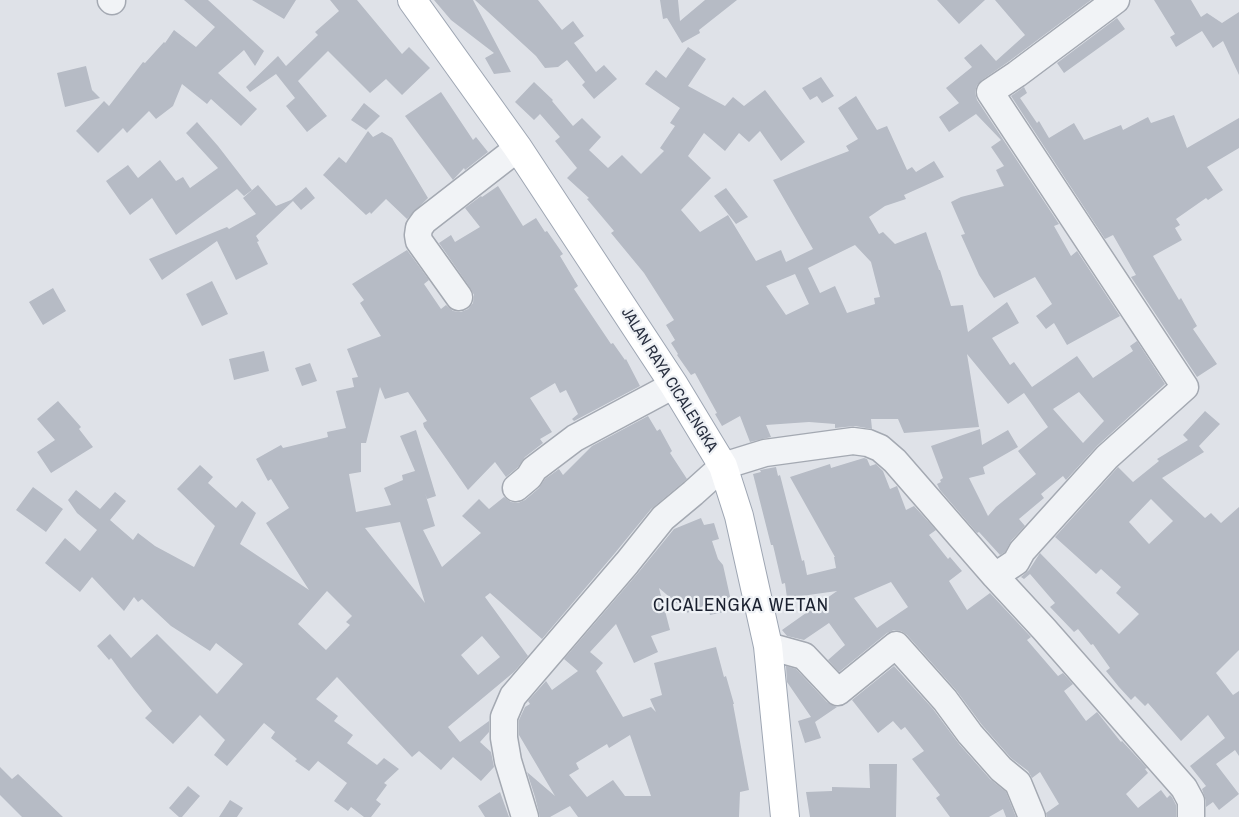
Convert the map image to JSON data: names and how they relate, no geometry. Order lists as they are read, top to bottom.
{
  "streets": {
    "main road": ["JALAN RAYA CICALENGKA"]
  },
  "districts": ["CICALENGKA WETAN"]
}
